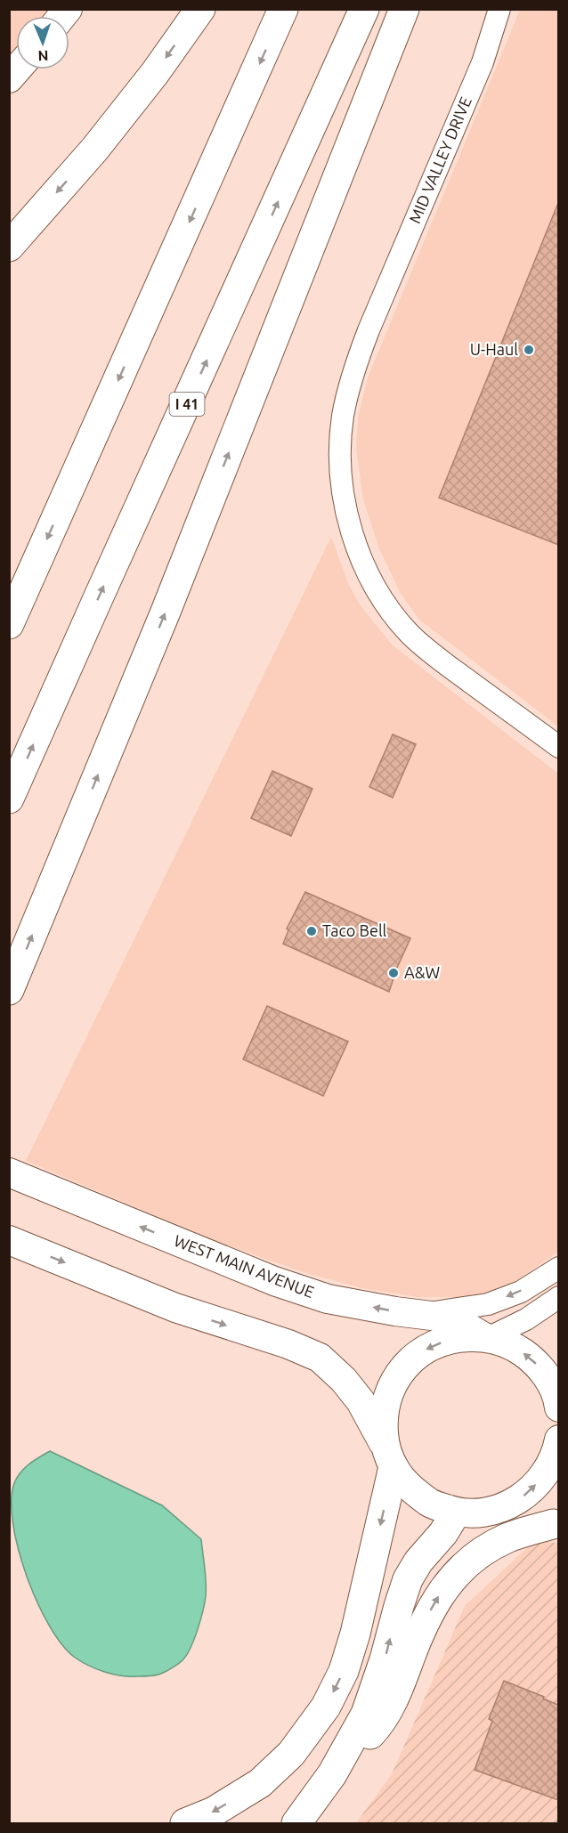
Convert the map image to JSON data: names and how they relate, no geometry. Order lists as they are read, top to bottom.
{
  "streets": {
    "highway": ["I 41"],
    "main road": ["WEST MAIN AVENUE"],
    "street": ["MID VALLEY DRIVE"]
  },
  "places": ["U-Haul", "Taco Bell", "A&W"],
  "north": "bottom"
}
